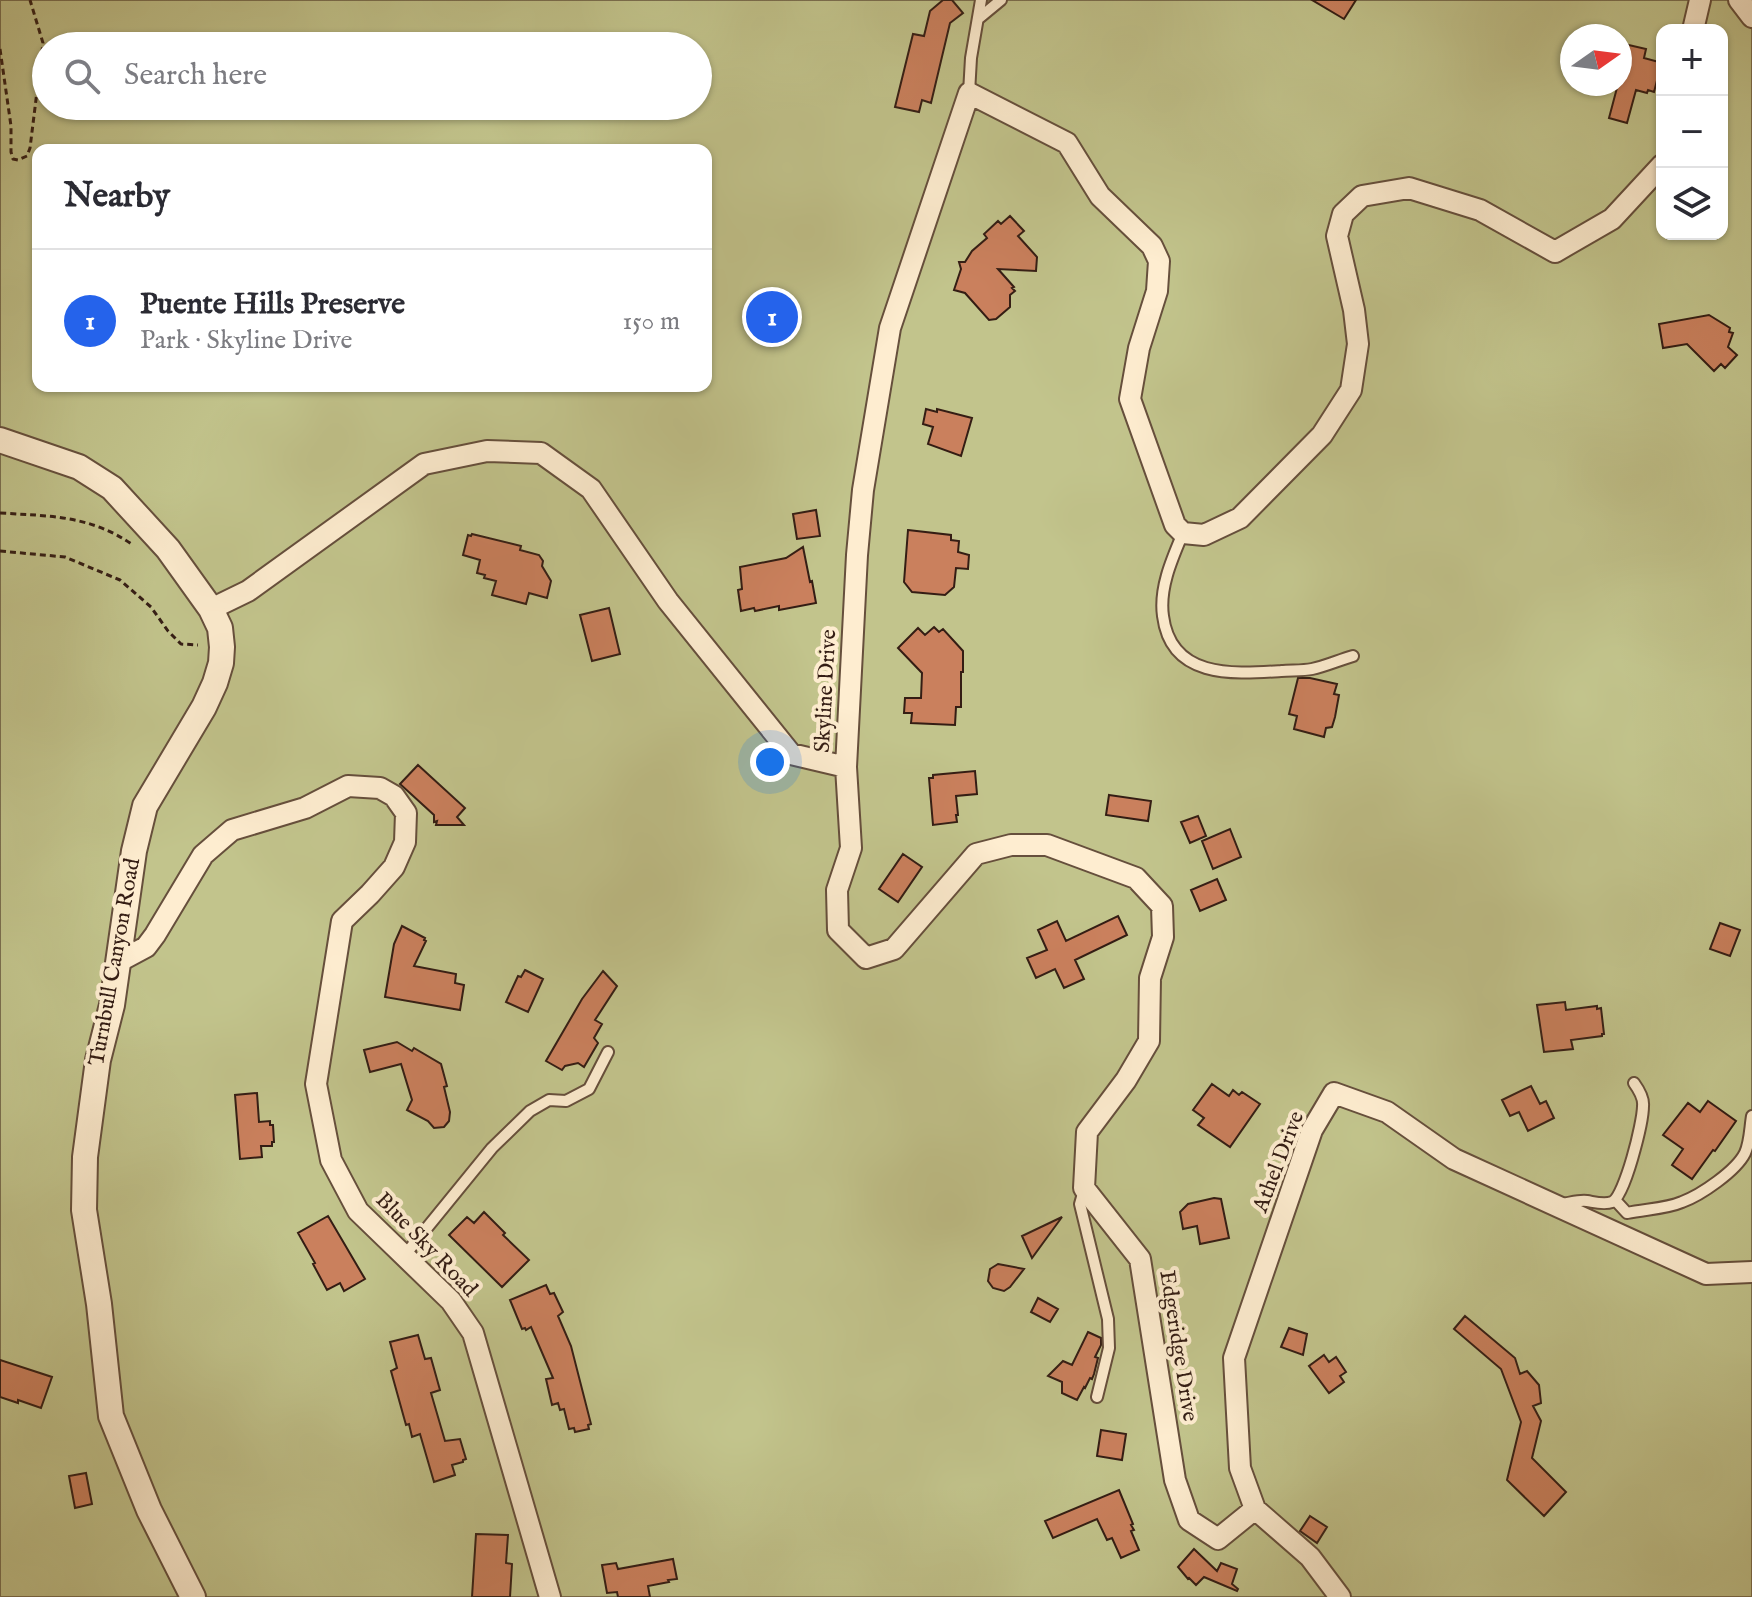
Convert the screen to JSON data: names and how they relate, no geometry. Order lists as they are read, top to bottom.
{
  "streets": {
    "street": [
      "Skyline Drive",
      "Turnbull Canyon Road",
      "Athel Drive",
      "Blue Sky Road",
      "Edgeridge Drive"
    ]
  },
  "crossings": [
    ["Skyline Drive", "Turnbull Canyon Road"],
    ["Turnbull Canyon Road", "Blue Sky Road"],
    ["Athel Drive", "Edgeridge Drive"]
  ],
  "north": "right",
  "page": {
    "map_buttons": ["+", "−"],
    "search": "Search here",
    "heading": "Nearby",
    "list": [
      {
        "mark": "1",
        "name": "Puente Hills Preserve",
        "note": "Park · Skyline Drive",
        "value": "150 m"
      }
    ],
    "pins": "1"
  }
}
